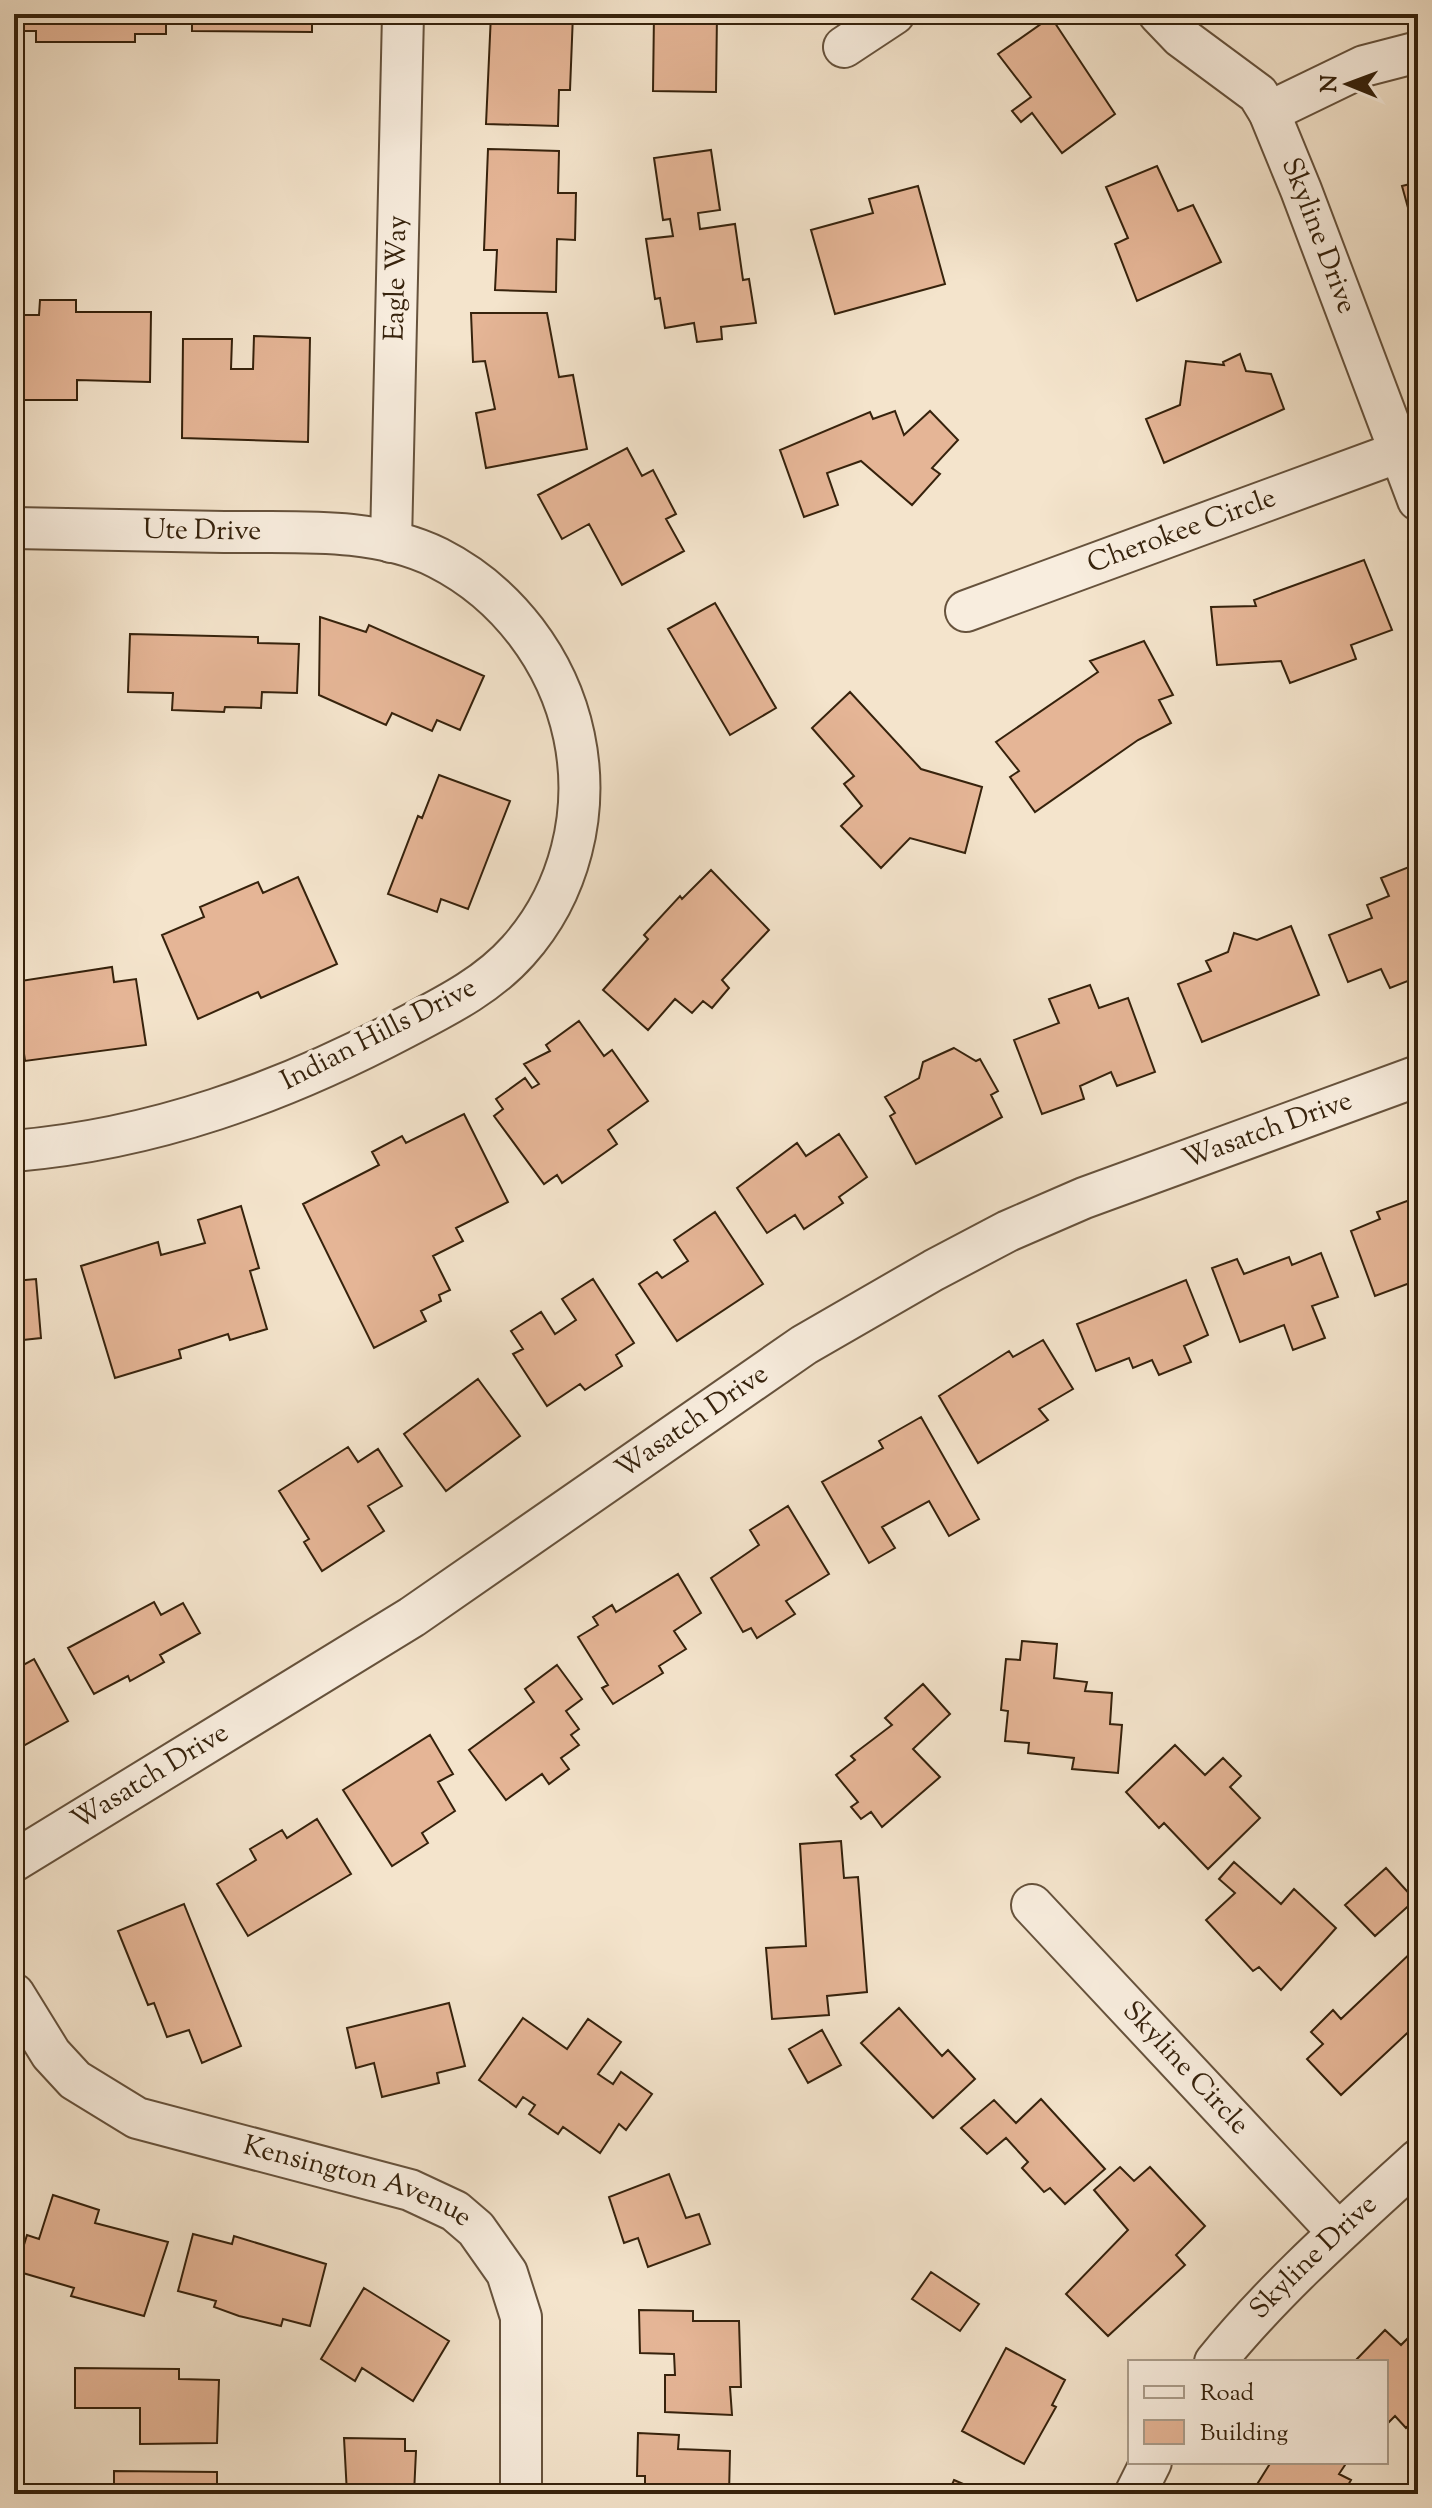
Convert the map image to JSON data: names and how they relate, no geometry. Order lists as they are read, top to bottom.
{
  "streets": {
    "street": [
      "Skyline Drive",
      "Eagle Way",
      "Ute Drive",
      "Cherokee Circle",
      "Indian Hills Drive",
      "Wasatch Drive",
      "Skyline Circle",
      "Kensington Avenue"
    ]
  },
  "crossings": [
    ["Skyline Drive", "Cherokee Circle"],
    ["Skyline Drive", "Skyline Circle"],
    ["Eagle Way", "Ute Drive"],
    ["Eagle Way", "Indian Hills Drive"],
    ["Ute Drive", "Indian Hills Drive"]
  ],
  "legend": ["Road", "Building"],
  "north": "left"
}
